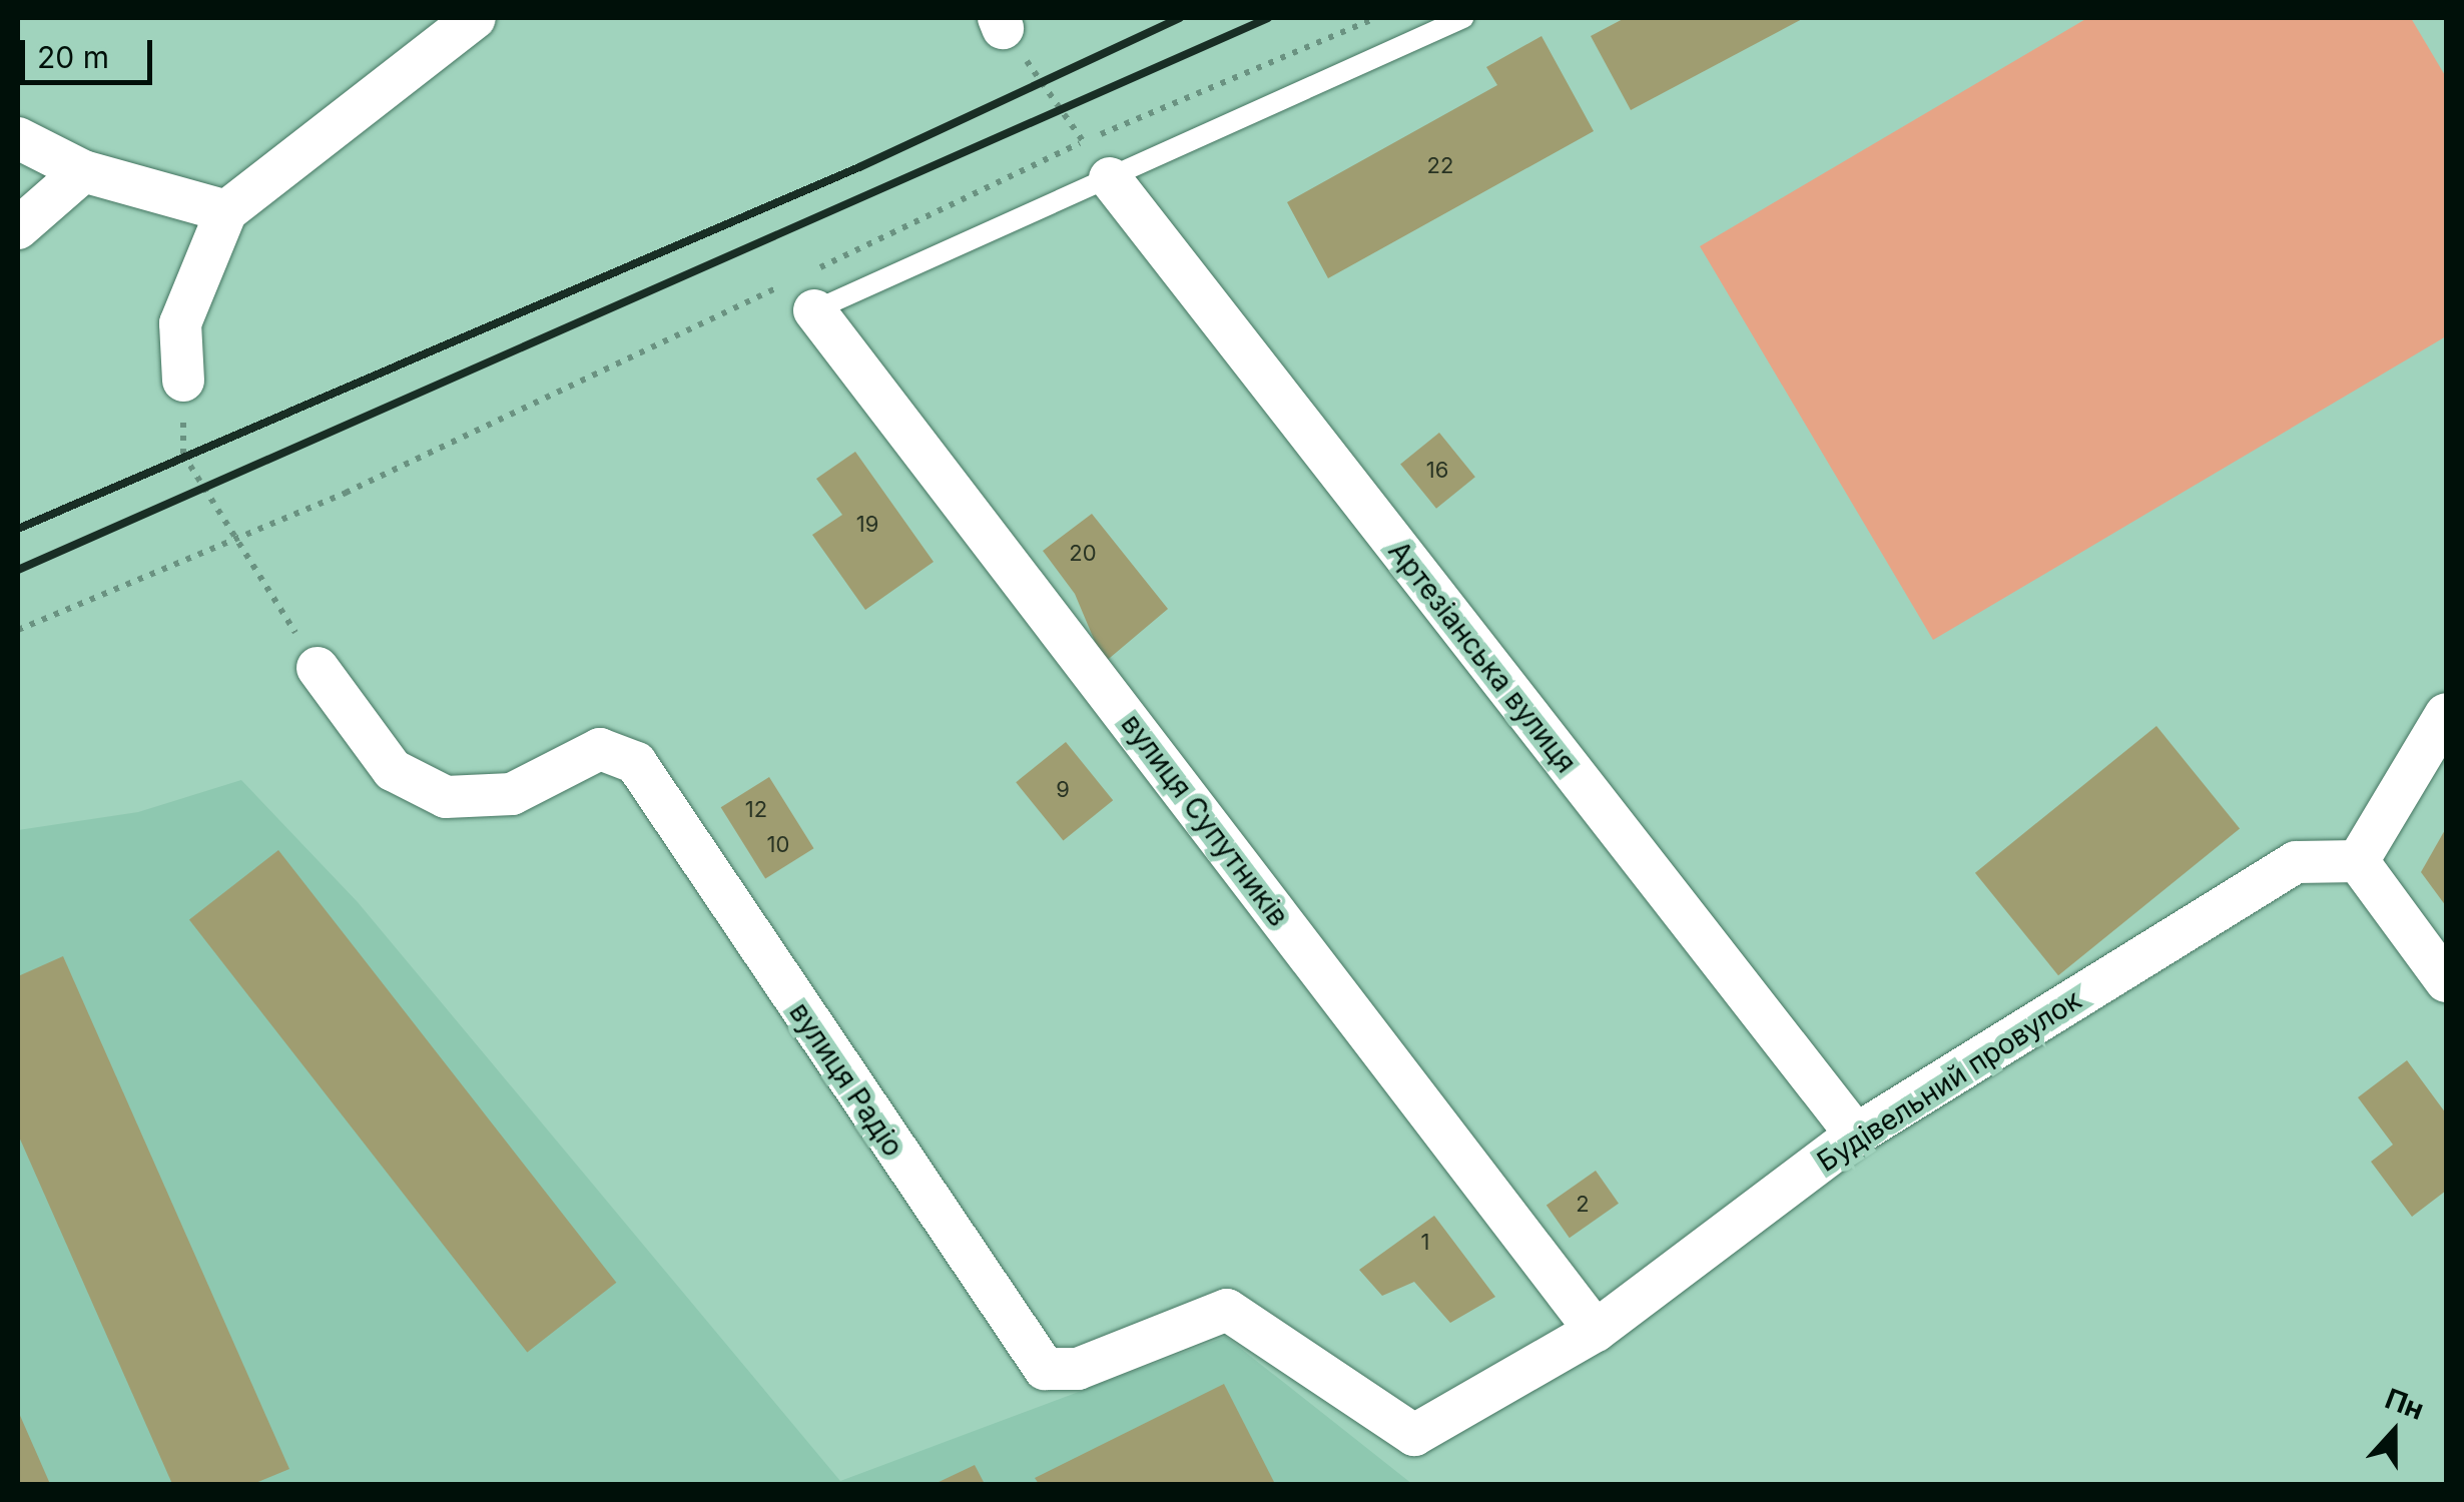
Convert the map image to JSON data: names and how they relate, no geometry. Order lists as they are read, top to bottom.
{
  "streets": {
    "street": [
      "Артезіанська вулиця",
      "вулиця Супутників",
      "вулиця Радіо",
      "Будівельний провулок"
    ]
  },
  "crossings": [
    ["Артезіанська вулиця", "Будівельний провулок"],
    ["вулиця Супутників", "Будівельний провулок"],
    ["вулиця Радіо", "Будівельний провулок"]
  ],
  "house_numbers": [
    "22",
    "16",
    "19",
    "20",
    "9",
    "12",
    "10",
    "2",
    "1"
  ],
  "scale_bar": "20 m",
  "north": "top"
}
